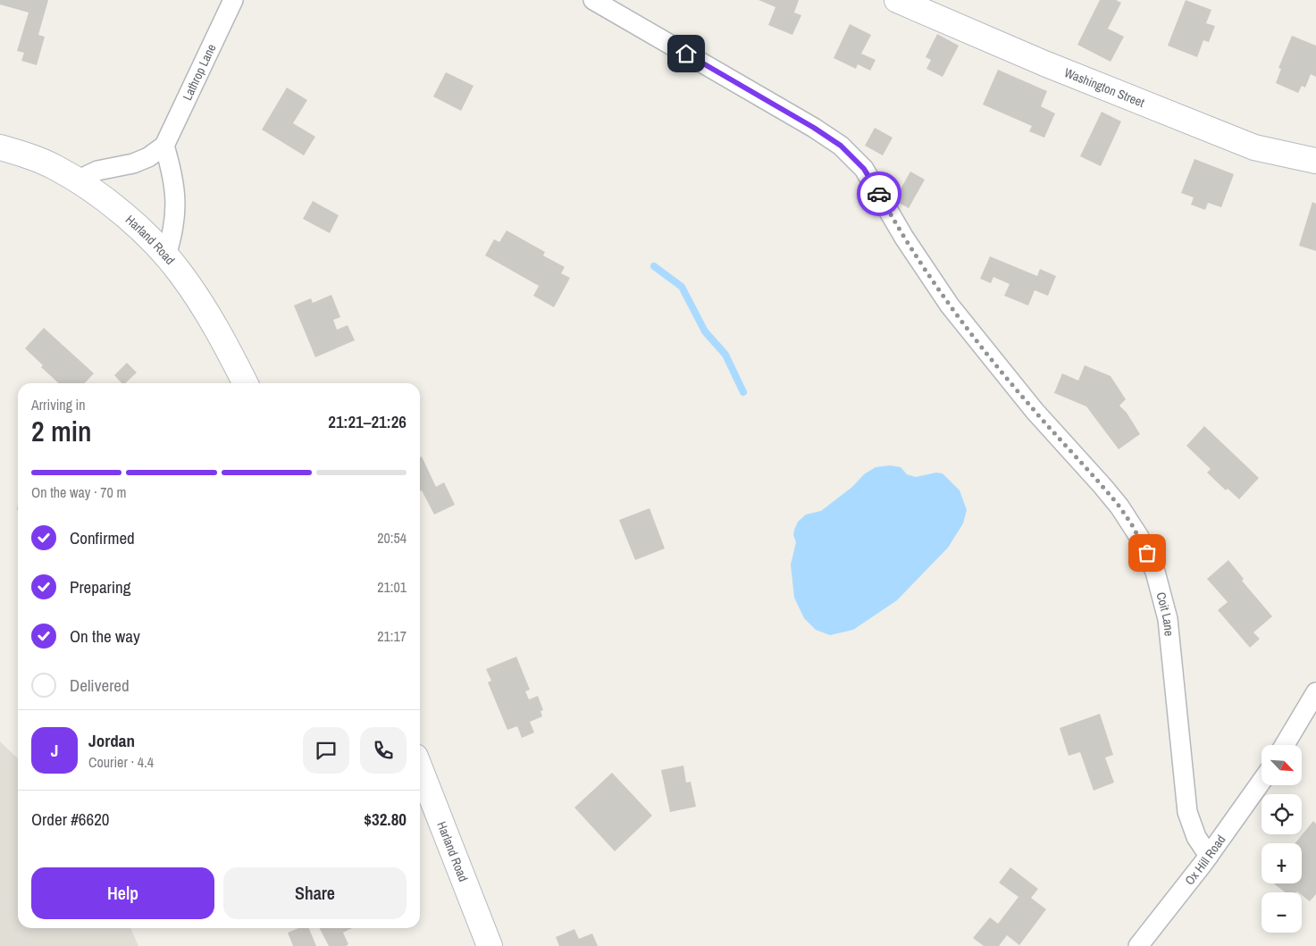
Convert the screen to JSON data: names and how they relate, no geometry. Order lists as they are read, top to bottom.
{
  "streets": {
    "main road": ["Washington Street", "Harland Road"],
    "street": ["Lathrop Lane", "Coit Lane", "Ox Hill Road"]
  },
  "crossings": [
    ["Coit Lane", "Ox Hill Road"]
  ],
  "north": "bottom right",
  "page": {
    "heading": ["2 min", "Arriving in", "21:21–21:26"],
    "panel": [
      "Jordan",
      "Courier · 4.4",
      "Order #6620",
      "$32.80"
    ],
    "bar": "On the way · 70 m",
    "list": [
      ["Confirmed", "20:54"],
      ["Preparing", "21:01"],
      ["On the way", "21:17"],
      "Delivered"
    ],
    "round": "J",
    "map_buttons": ["+", "−"],
    "buttons": ["Help", "Share"]
  }
}
